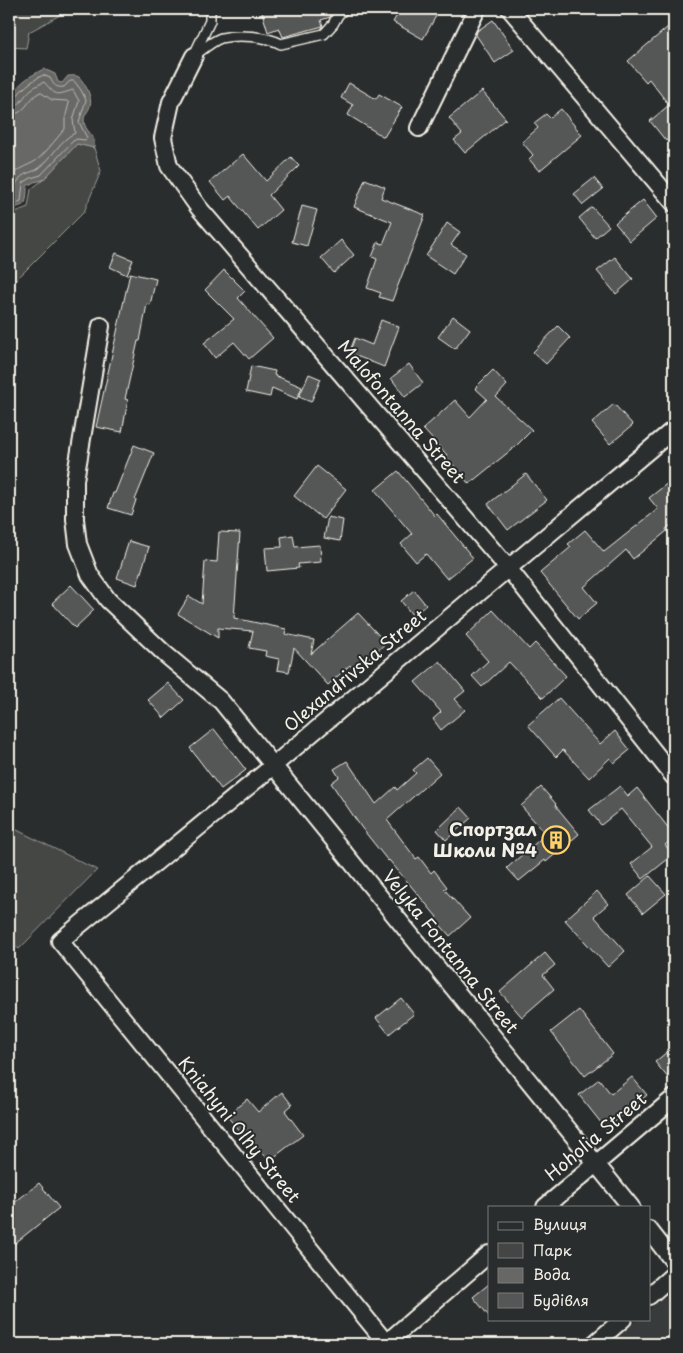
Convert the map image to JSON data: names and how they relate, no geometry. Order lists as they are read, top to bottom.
{
  "streets": {
    "street": [
      "Malofontanna Street",
      "Olexandrivska Street",
      "Velyka Fontanna Street",
      "Kniahyni Olhy Street",
      "Hoholia Street"
    ]
  },
  "crossings": [
    ["Malofontanna Street", "Olexandrivska Street"],
    ["Olexandrivska Street", "Velyka Fontanna Street"],
    ["Olexandrivska Street", "Kniahyni Olhy Street"],
    ["Velyka Fontanna Street", "Hoholia Street"]
  ],
  "places": {
    "building": ["Спортзал Школи №4"]
  },
  "legend": [
    "Вулиця",
    "Парк",
    "Вода",
    "Будівля"
  ]
}
